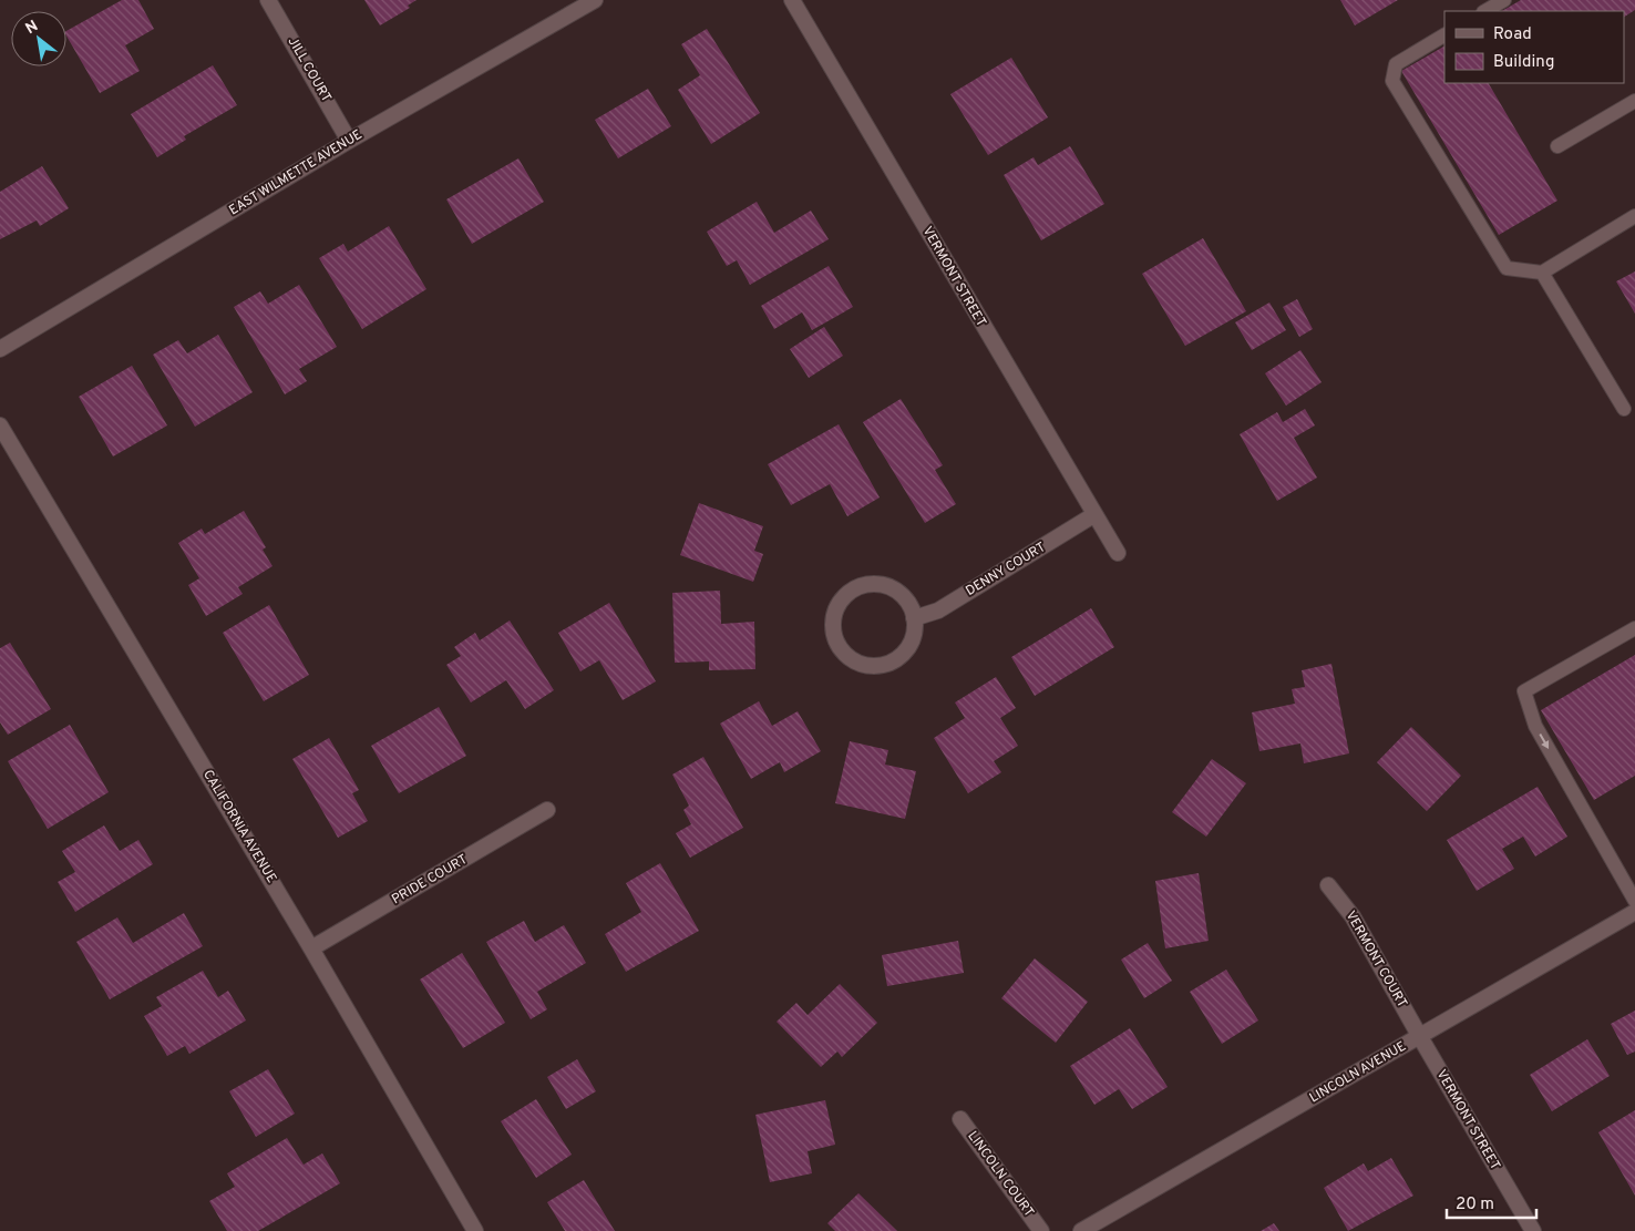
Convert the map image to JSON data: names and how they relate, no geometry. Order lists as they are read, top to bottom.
{
  "streets": {
    "street": [
      "JILL COURT",
      "EAST WILMETTE AVENUE",
      "VERMONT STREET",
      "DENNY COURT",
      "CALIFORNIA AVENUE",
      "PRIDE COURT",
      "VERMONT COURT",
      "LINCOLN AVENUE",
      "LINCOLN COURT"
    ]
  },
  "crossings": [
    ["JILL COURT", "EAST WILMETTE AVENUE"],
    ["VERMONT STREET", "DENNY COURT"],
    ["VERMONT STREET", "VERMONT COURT"],
    ["VERMONT STREET", "LINCOLN AVENUE"],
    ["CALIFORNIA AVENUE", "PRIDE COURT"],
    ["VERMONT COURT", "LINCOLN AVENUE"]
  ],
  "legend": ["Road", "Building"],
  "scale_bar": "20 m",
  "north": "top left"
}
